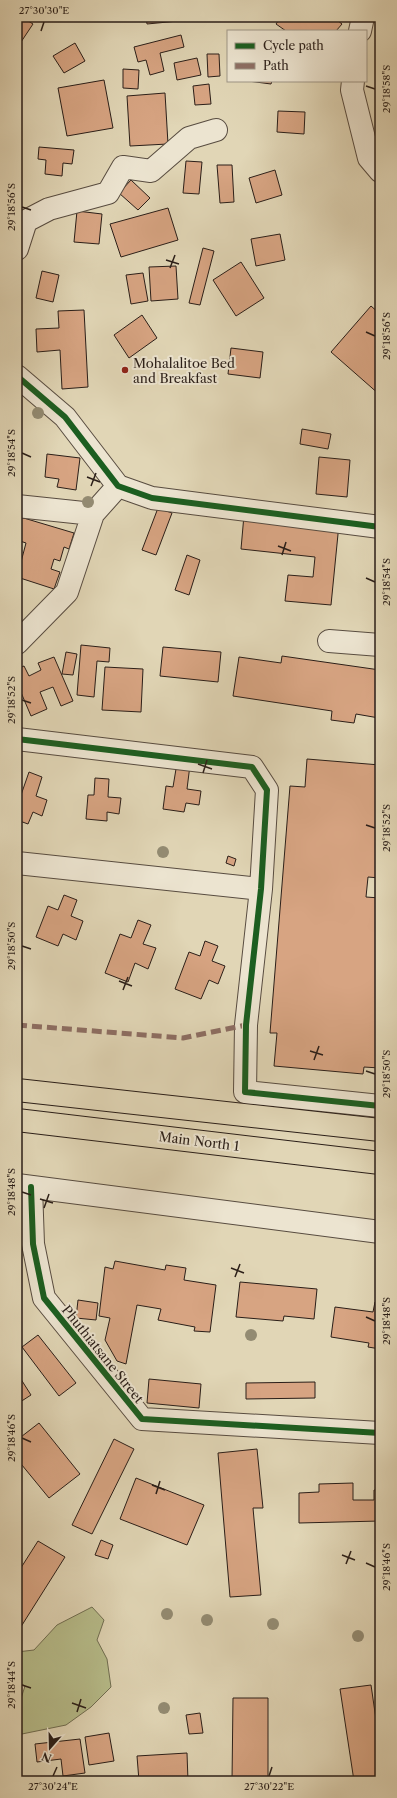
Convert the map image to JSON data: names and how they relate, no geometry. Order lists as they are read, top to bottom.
{
  "streets": {
    "main road": ["Main North 1"],
    "street": ["Phuthiatsane Street"]
  },
  "places": ["Mohalalitoe Bed and Breakfast"],
  "legend": ["Cycle path", "Path"],
  "north": "bottom",
  "coordinates": [
    "27°30'30\"E",
    "29°18'58\"S",
    "29°18'56\"S",
    "29°18'54\"S",
    "29°18'52\"S",
    "29°18'50\"S",
    "29°18'48\"S",
    "29°18'46\"S",
    "29°18'44\"S",
    "27°30'24\"E",
    "27°30'22\"E"
  ]
}
